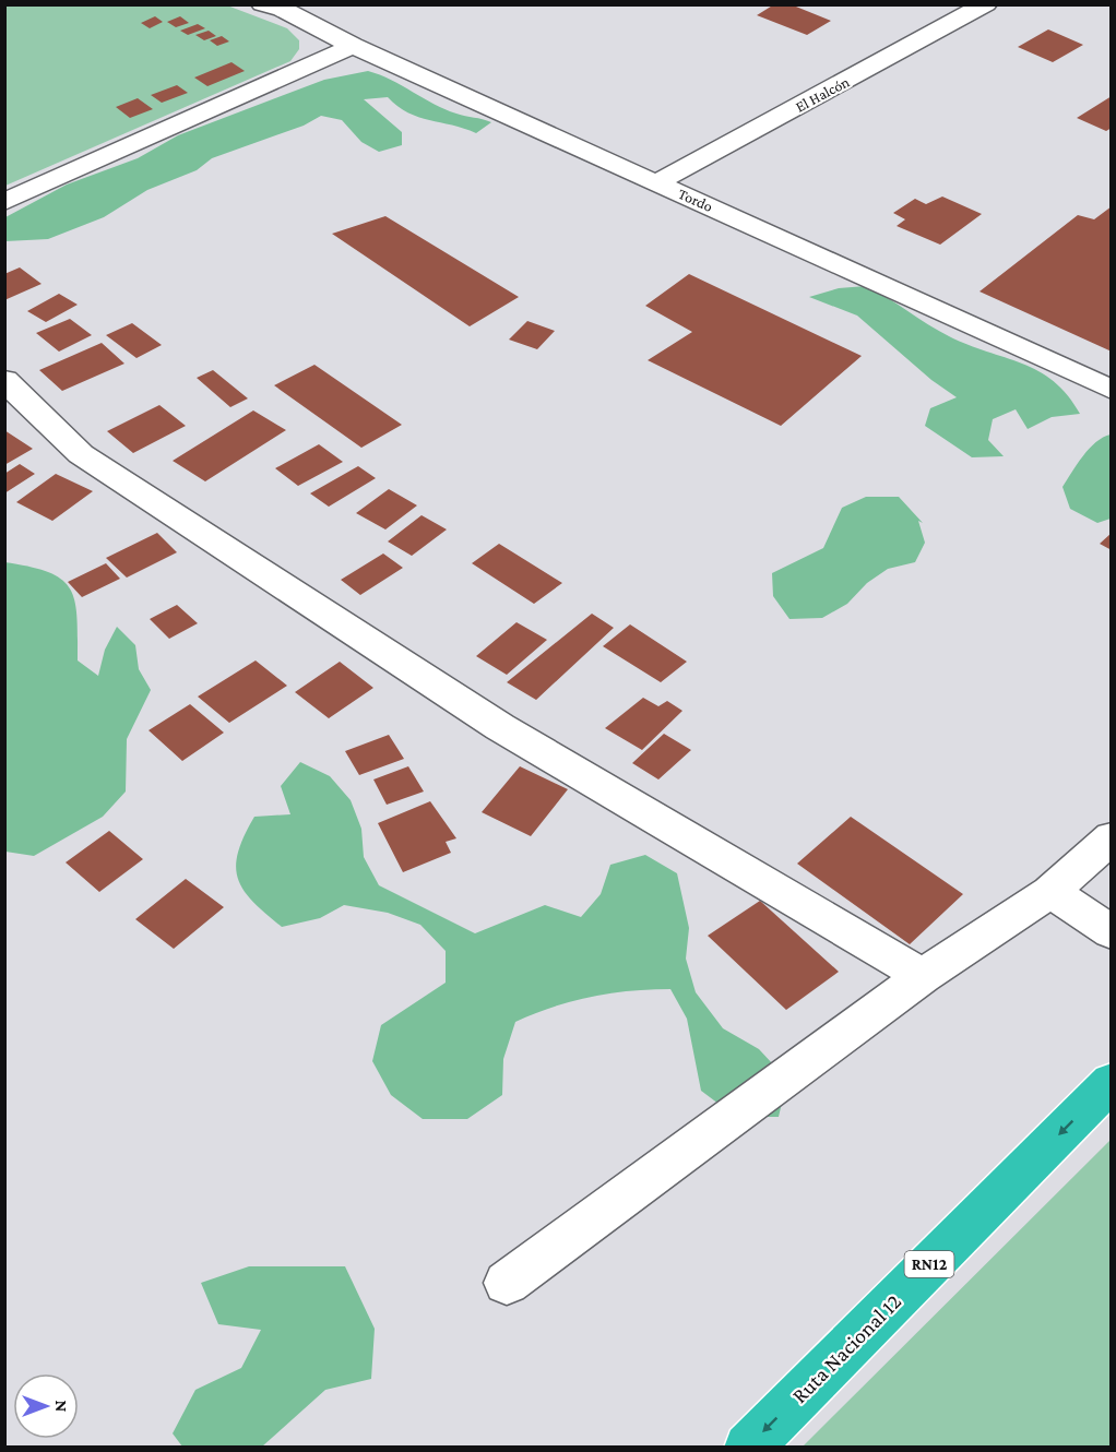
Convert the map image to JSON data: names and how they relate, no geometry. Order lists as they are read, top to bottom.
{
  "streets": {
    "highway": ["RN12", "Ruta Nacional 12"],
    "street": ["El Halcón", "Tordo"]
  },
  "crossings": [
    ["El Halcón", "Tordo"]
  ],
  "one_way": ["Ruta Nacional 12"],
  "north": "right"
}
